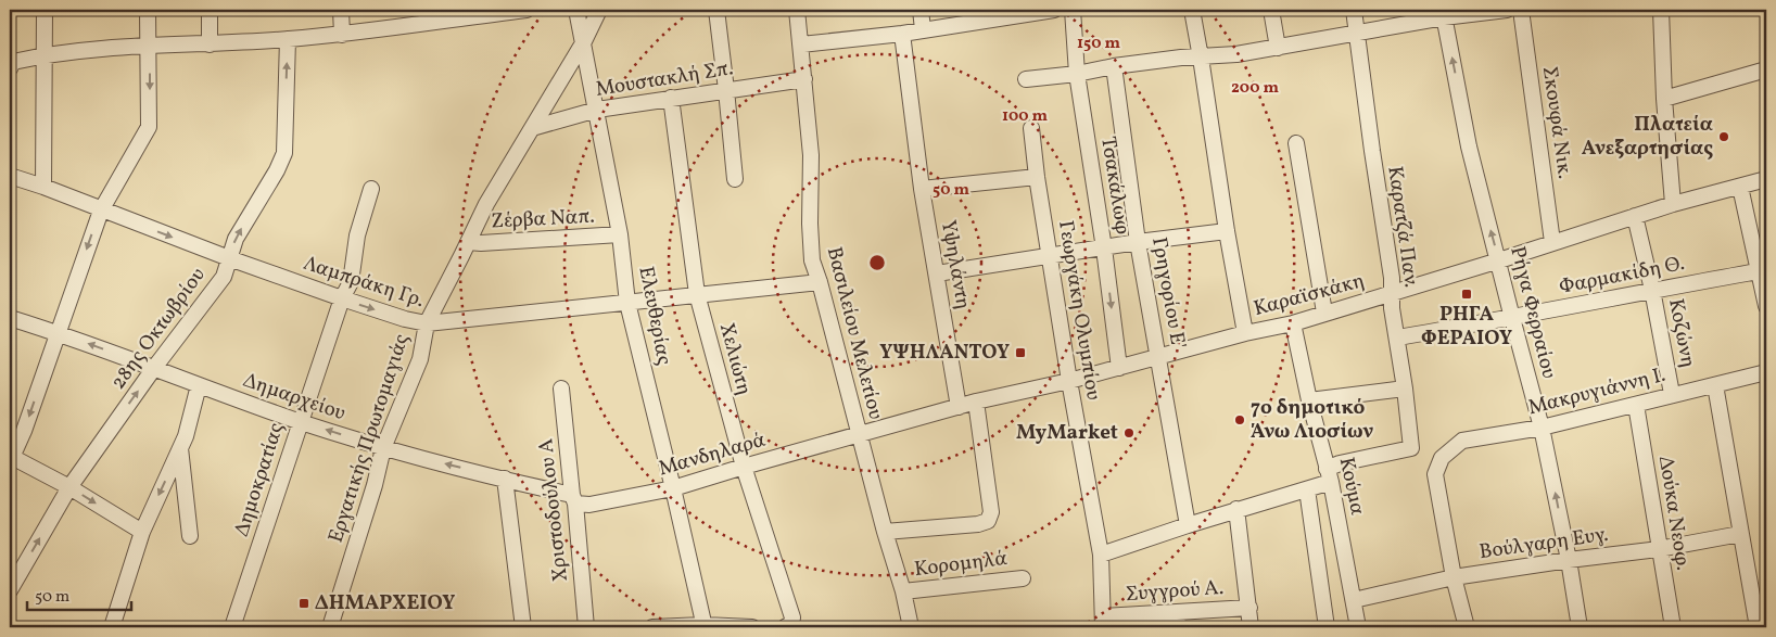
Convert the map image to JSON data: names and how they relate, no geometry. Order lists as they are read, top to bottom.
{
  "streets": {
    "street": [
      "Μουστακλή Σπ.",
      "Σκουφά Νικ.",
      "Τσακάλωφ",
      "Ζέρβα Ναπ.",
      "Καρατζά Παν.",
      "Υψηλάντη",
      "Φαρμακίδη Θ.",
      "Λαμπράκη Γρ.",
      "Γρηγορίου Ε'",
      "Καραϊσκάκη",
      "Γεωργάκη Ολυμπίου",
      "Ρήγα Φερραίου",
      "Ελευθερίας",
      "28ης Οκτωβρίου",
      "Βασιλείου Μελετίου",
      "Κοζώνη",
      "Χελιώτη",
      "Μακρυγιάννη Ι.",
      "Δημαρχείου",
      "Εργατικής Πρωτομαγιάς",
      "Μανδηλαρά",
      "Δημοκρατίας",
      "Κούμα",
      "Χριστοδούλου Α",
      "Δούκα Νεοφ.",
      "Βούλγαρη Ευγ.",
      "Κορομηλά",
      "Συγγρού Α."
    ]
  },
  "crossings": [
    ["Μουστακλή Σπ.", "Ελευθερίας"],
    ["Μουστακλή Σπ.", "Βασιλείου Μελετίου"],
    ["Μουστακλή Σπ.", "Χελιώτη"],
    ["Μουστακλή Σπ.", "Εργατικής Πρωτομαγιάς"],
    ["Σκουφά Νικ.", "Καραϊσκάκη"],
    ["Τσακάλωφ", "Καραϊσκάκη"],
    ["Ζέρβα Ναπ.", "Ελευθερίας"],
    ["Ζέρβα Ναπ.", "Εργατικής Πρωτομαγιάς"],
    ["Καρατζά Παν.", "Φαρμακίδη Θ."],
    ["Καρατζά Παν.", "Καραϊσκάκη"],
    ["Καρατζά Παν.", "Κούμα"],
    ["Υψηλάντη", "Καραϊσκάκη"],
    ["Φαρμακίδη Θ.", "Ρήγα Φερραίου"],
    ["Φαρμακίδη Θ.", "Κοζώνη"],
    ["Λαμπράκη Γρ.", "Ελευθερίας"],
    ["Λαμπράκη Γρ.", "28ης Οκτωβρίου"],
    ["Λαμπράκη Γρ.", "Βασιλείου Μελετίου"],
    ["Λαμπράκη Γρ.", "Χελιώτη"],
    ["Λαμπράκη Γρ.", "Εργατικής Πρωτομαγιάς"],
    ["Λαμπράκη Γρ.", "Δημοκρατίας"],
    ["Γρηγορίου Ε'", "Καραϊσκάκη"],
    ["Καραϊσκάκη", "Γεωργάκη Ολυμπίου"],
    ["Καραϊσκάκη", "Ρήγα Φερραίου"],
    ["Καραϊσκάκη", "Βασιλείου Μελετίου"],
    ["Καραϊσκάκη", "Κοζώνη"],
    ["Καραϊσκάκη", "Μανδηλαρά"],
    ["Καραϊσκάκη", "Κούμα"],
    ["Γεωργάκη Ολυμπίου", "Συγγρού Α."],
    ["Ρήγα Φερραίου", "Μακρυγιάννη Ι."],
    ["Ρήγα Φερραίου", "Βούλγαρη Ευγ."],
    ["Ελευθερίας", "Εργατικής Πρωτομαγιάς"],
    ["Ελευθερίας", "Μανδηλαρά"],
    ["28ης Οκτωβρίου", "Δημαρχείου"],
    ["Βασιλείου Μελετίου", "Μανδηλαρά"],
    ["Βασιλείου Μελετίου", "Κορομηλά"],
    ["Κοζώνη", "Μακρυγιάννη Ι."],
    ["Χελιώτη", "Μανδηλαρά"],
    ["Μακρυγιάννη Ι.", "Δούκα Νεοφ."],
    ["Μακρυγιάννη Ι.", "Βούλγαρη Ευγ."],
    ["Δημαρχείου", "Εργατικής Πρωτομαγιάς"],
    ["Δημαρχείου", "Μανδηλαρά"],
    ["Δημαρχείου", "Δημοκρατίας"],
    ["Δημαρχείου", "Χριστοδούλου Α"],
    ["Μανδηλαρά", "Χριστοδούλου Α"],
    ["Κούμα", "Βούλγαρη Ευγ."],
    ["Δούκα Νεοφ.", "Βούλγαρη Ευγ."]
  ],
  "one_way": ["Ρήγα Φερραίου", "Δημαρχείου"],
  "places": {
    "other": ["Πλατεία Ανεξαρτησίας", "7ο δημοτικό Άνω Λιοσίων", "MyMarket"],
    "transit": ["ΡΗΓΑ ΦΕΡΑΙΟΥ", "ΥΨΗΛΑΝΤΟΥ", "ΔΗΜΑΡΧΕΙΟΥ"]
  },
  "scale_bar": "50 m",
  "rings": [
    "150 m",
    "200 m",
    "100 m",
    "50 m"
  ]
}
